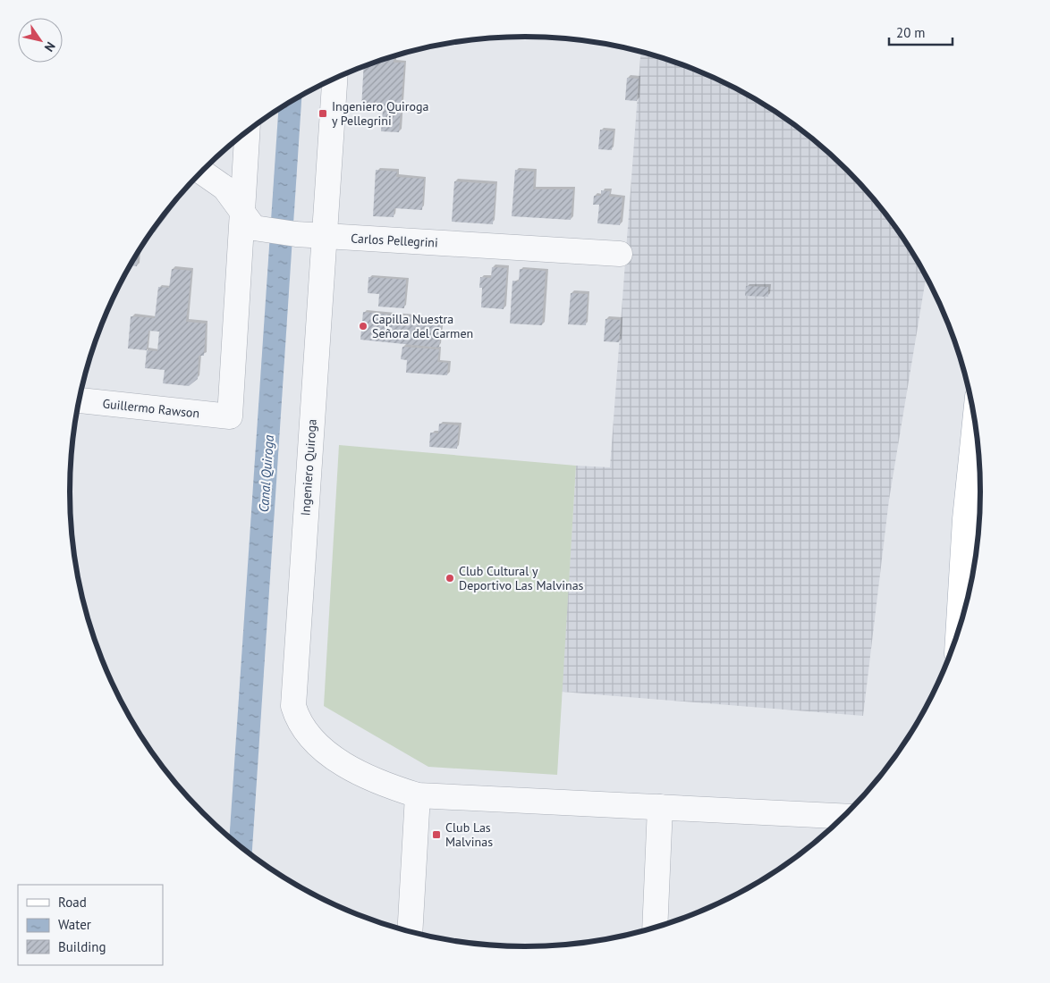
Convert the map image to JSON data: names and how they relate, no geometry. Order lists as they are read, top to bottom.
{
  "streets": {
    "street": ["Carlos Pellegrini", "Guillermo Rawson", "Ingeniero Quiroga"]
  },
  "crossings": [
    ["Carlos Pellegrini", "Guillermo Rawson"],
    ["Carlos Pellegrini", "Ingeniero Quiroga"]
  ],
  "water": ["Canal Quiroga"],
  "places": {
    "transit": ["Ingeniero Quiroga y Pellegrini", "Club Las Malvinas"],
    "other": ["Capilla Nuestra Señora del Carmen", "Club Cultural y Deportivo Las Malvinas"]
  },
  "legend": ["Road", "Water", "Building"],
  "scale_bar": "20 m",
  "north": "bottom right"
}
